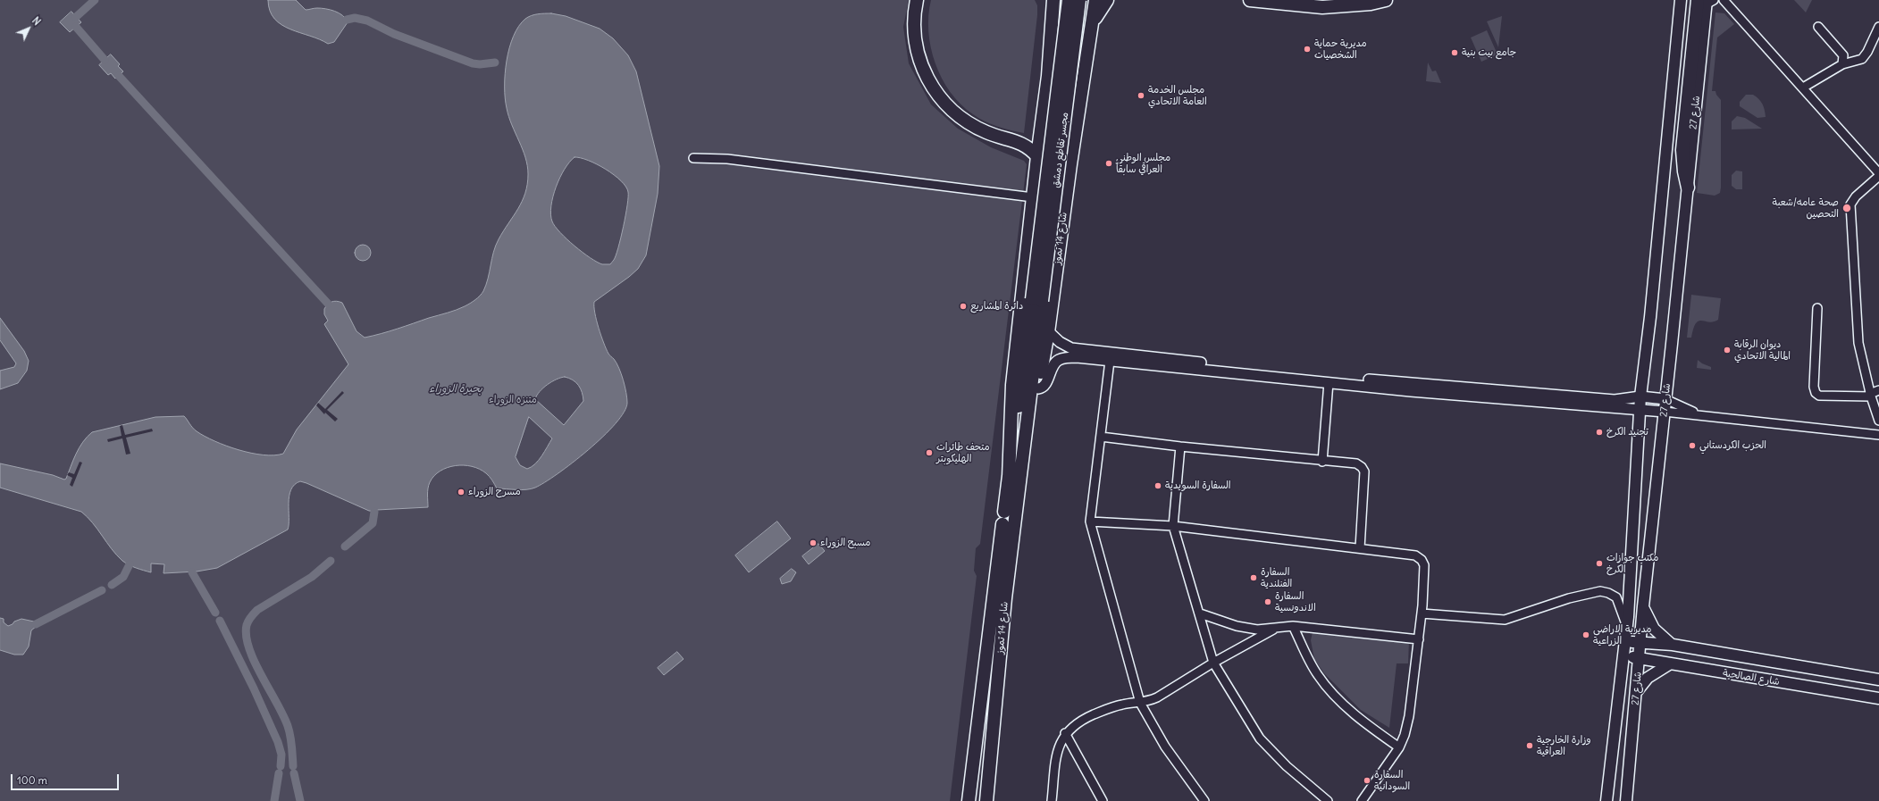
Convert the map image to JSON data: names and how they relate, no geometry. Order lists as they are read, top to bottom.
{
  "streets": {
    "main road": [
      "شارع 27",
      "مجسر تقاطع دمشق",
      "شارع 14 تموز",
      "شارع الصالحية"
    ]
  },
  "crossings": [
    ["شارع 27", "شارع الصالحية"],
    ["مجسر تقاطع دمشق", "شارع 14 تموز"]
  ],
  "water": ["بحيرة الزوراء"],
  "parks": ["متنزه الزوراء"],
  "places": [
    "مديرية حماية الشخصيات",
    "جامع بيت بنية",
    "مجلس الخدمة العامة الاتحادي",
    "مجلس الوطني العراقي سابقاً",
    "صحة عامه/شعبة التحصين",
    "دائرة المشاريع",
    "ديوان الرقابة المالية الاتحادي",
    "تجنيد الكرخ",
    "الحزب الكردستاني",
    "متحف طائرات الهليكوبتر",
    "السفارة السويدية",
    "مسرح الزوراء",
    "مسبح الزوراء",
    "مكتب جوازات الكرخ",
    "السفارة الفنلندية",
    "السفارة الاندونسية",
    "مديرية الاراضي الزراعية",
    "وزارة الخارجية العراقية",
    "السفارة السودانية"
  ],
  "scale_bar": "100 m",
  "north": "top right"
}
